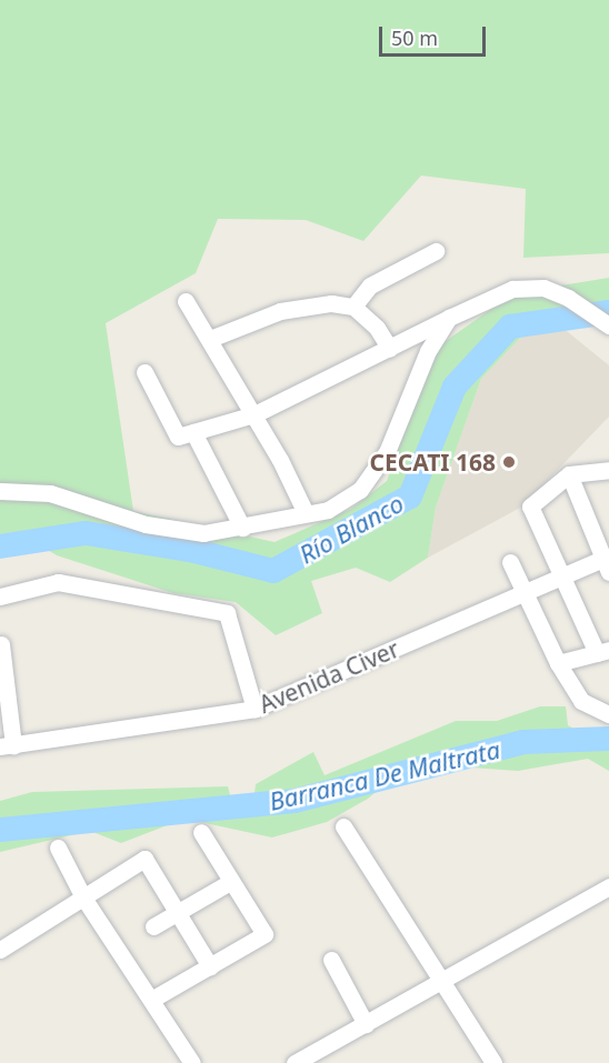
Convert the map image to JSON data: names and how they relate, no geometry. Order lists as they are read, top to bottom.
{
  "streets": {
    "street": ["Avenida Civer"]
  },
  "water": ["Río Blanco", "Barranca De Maltrata"],
  "places": ["CECATI 168"],
  "scale_bar": "50 m"
}
